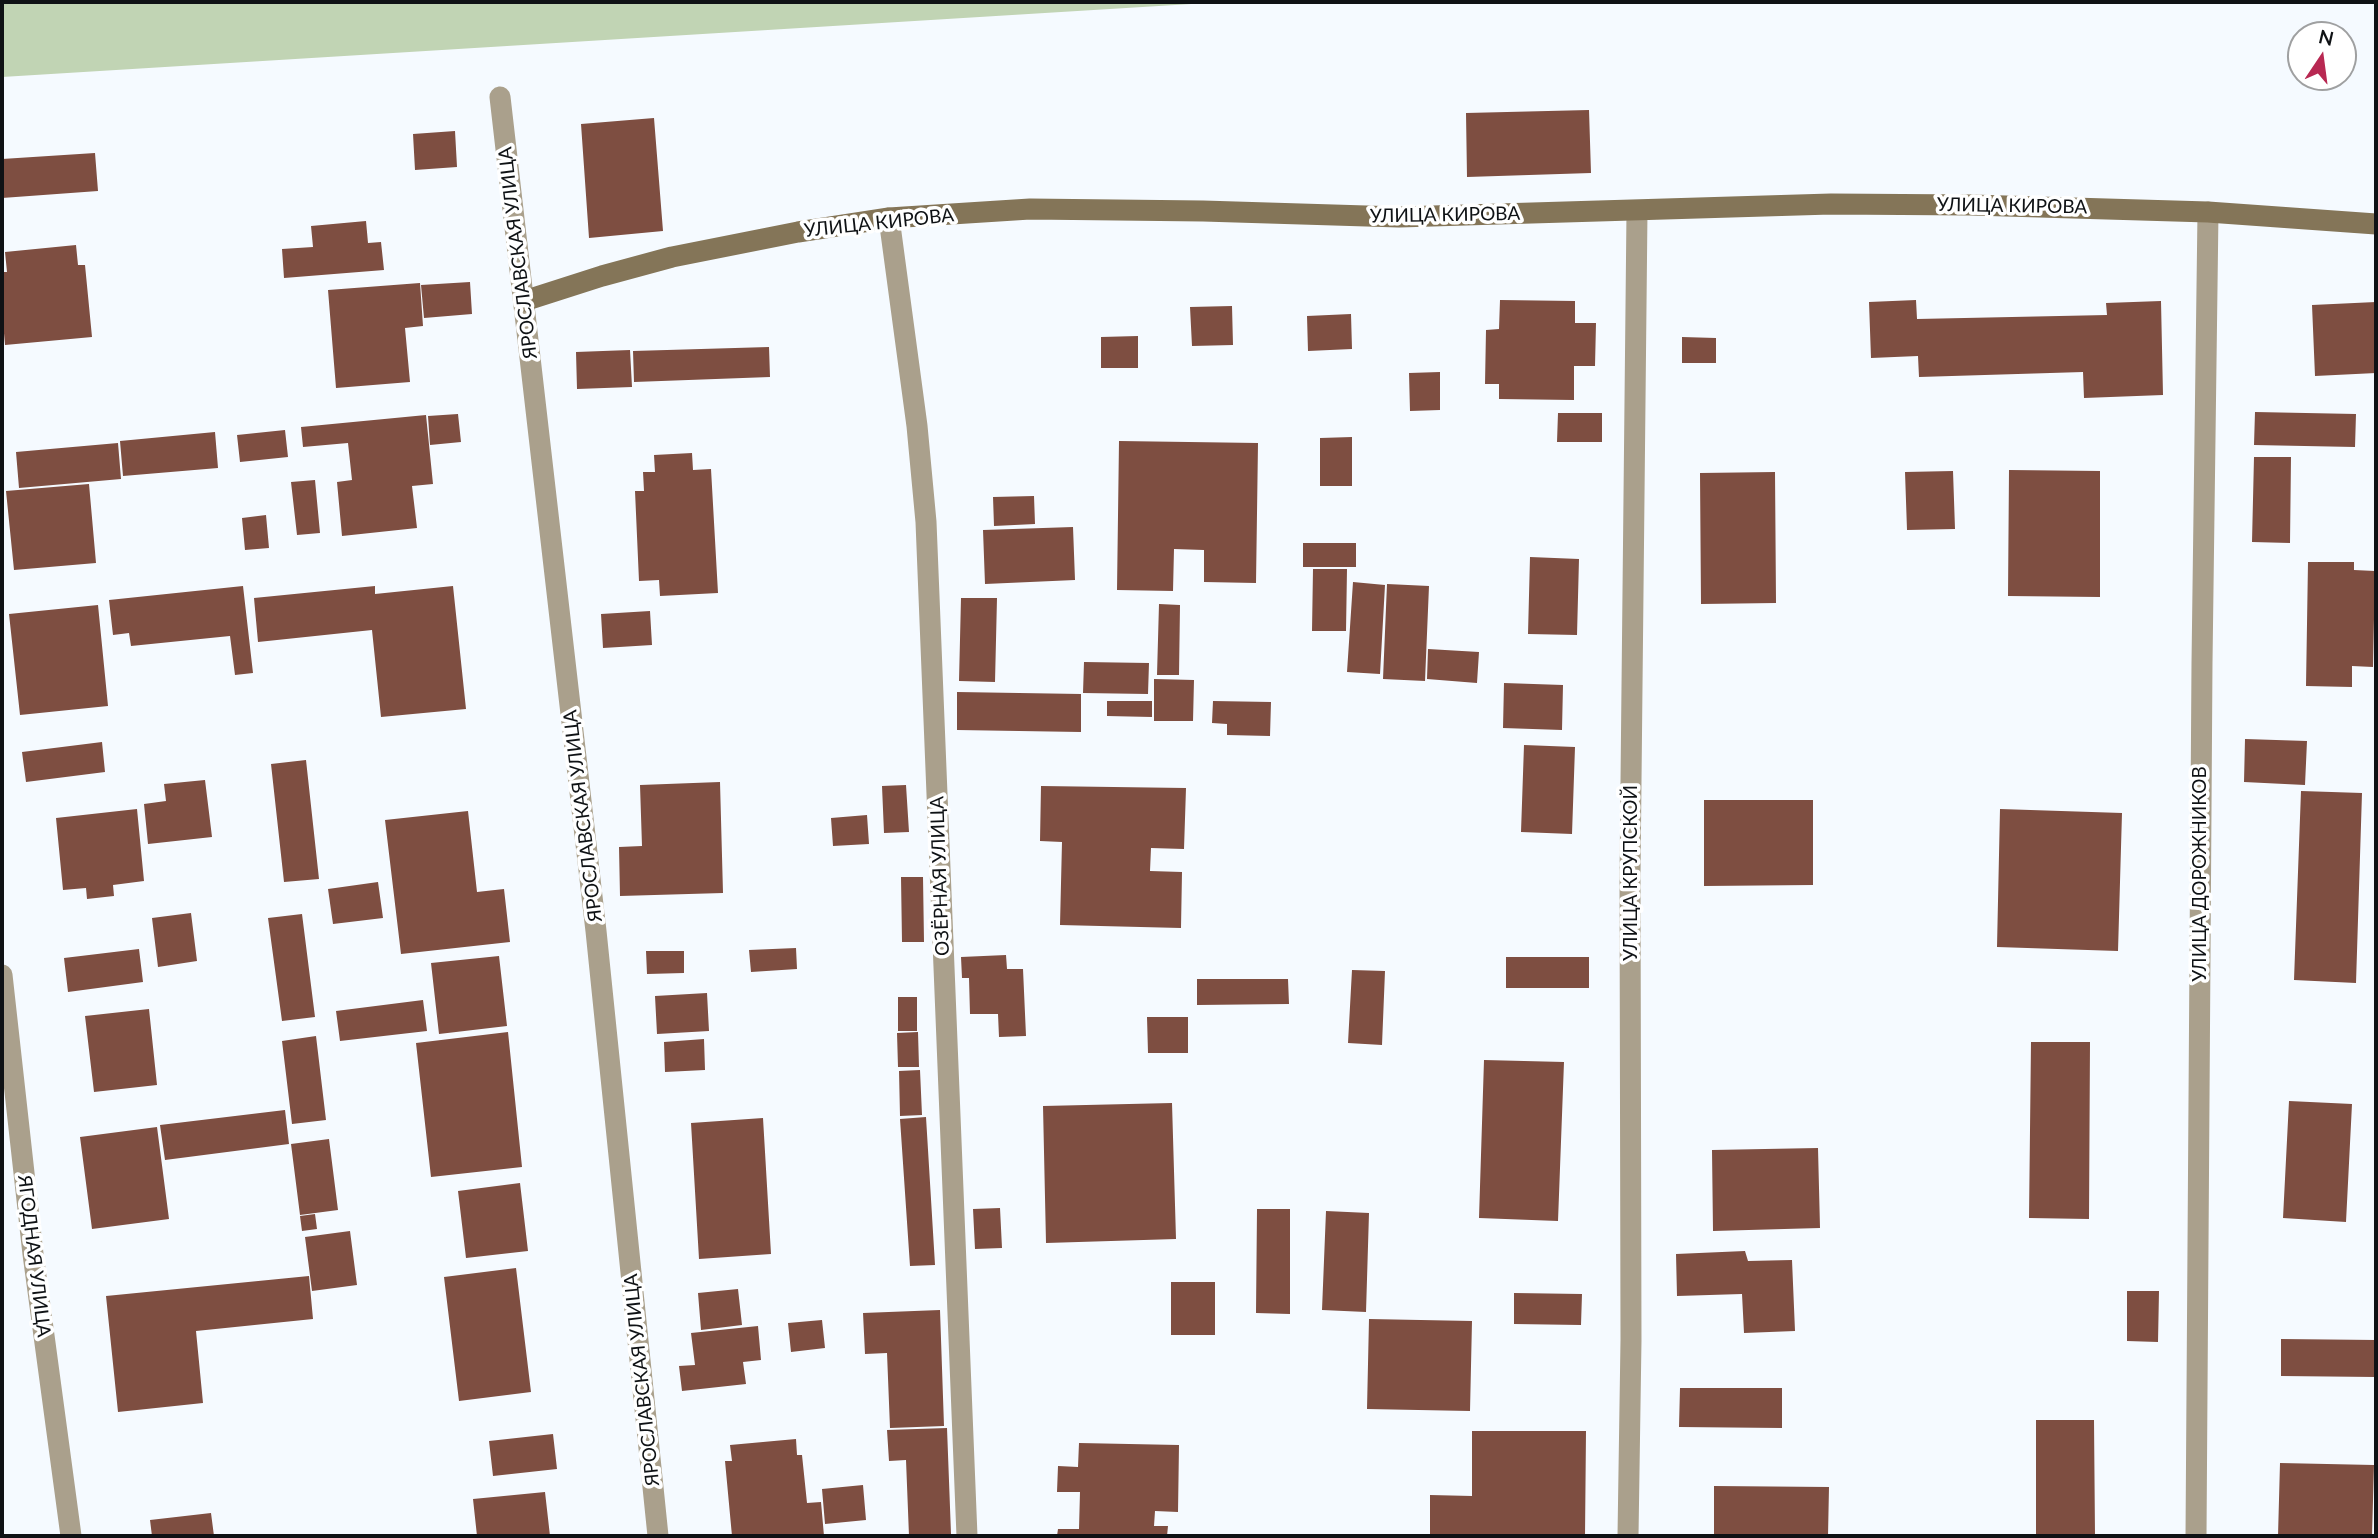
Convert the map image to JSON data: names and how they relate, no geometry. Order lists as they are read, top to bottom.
{
  "streets": {
    "street": [
      "УЛИЦА КИРОВА",
      "ЯРОСЛАВСКАЯ УЛИЦА",
      "УЛИЦА КРУПСКОЙ",
      "УЛИЦА ДОРОЖНИКОВ",
      "ОЗЁРНАЯ УЛИЦА",
      "ЯГОДНАЯ УЛИЦА"
    ]
  },
  "crossings": [
    ["УЛИЦА КИРОВА", "ЯРОСЛАВСКАЯ УЛИЦА"],
    ["УЛИЦА КИРОВА", "УЛИЦА КРУПСКОЙ"],
    ["УЛИЦА КИРОВА", "УЛИЦА ДОРОЖНИКОВ"],
    ["УЛИЦА КИРОВА", "ОЗЁРНАЯ УЛИЦА"]
  ],
  "north": "top"
}
